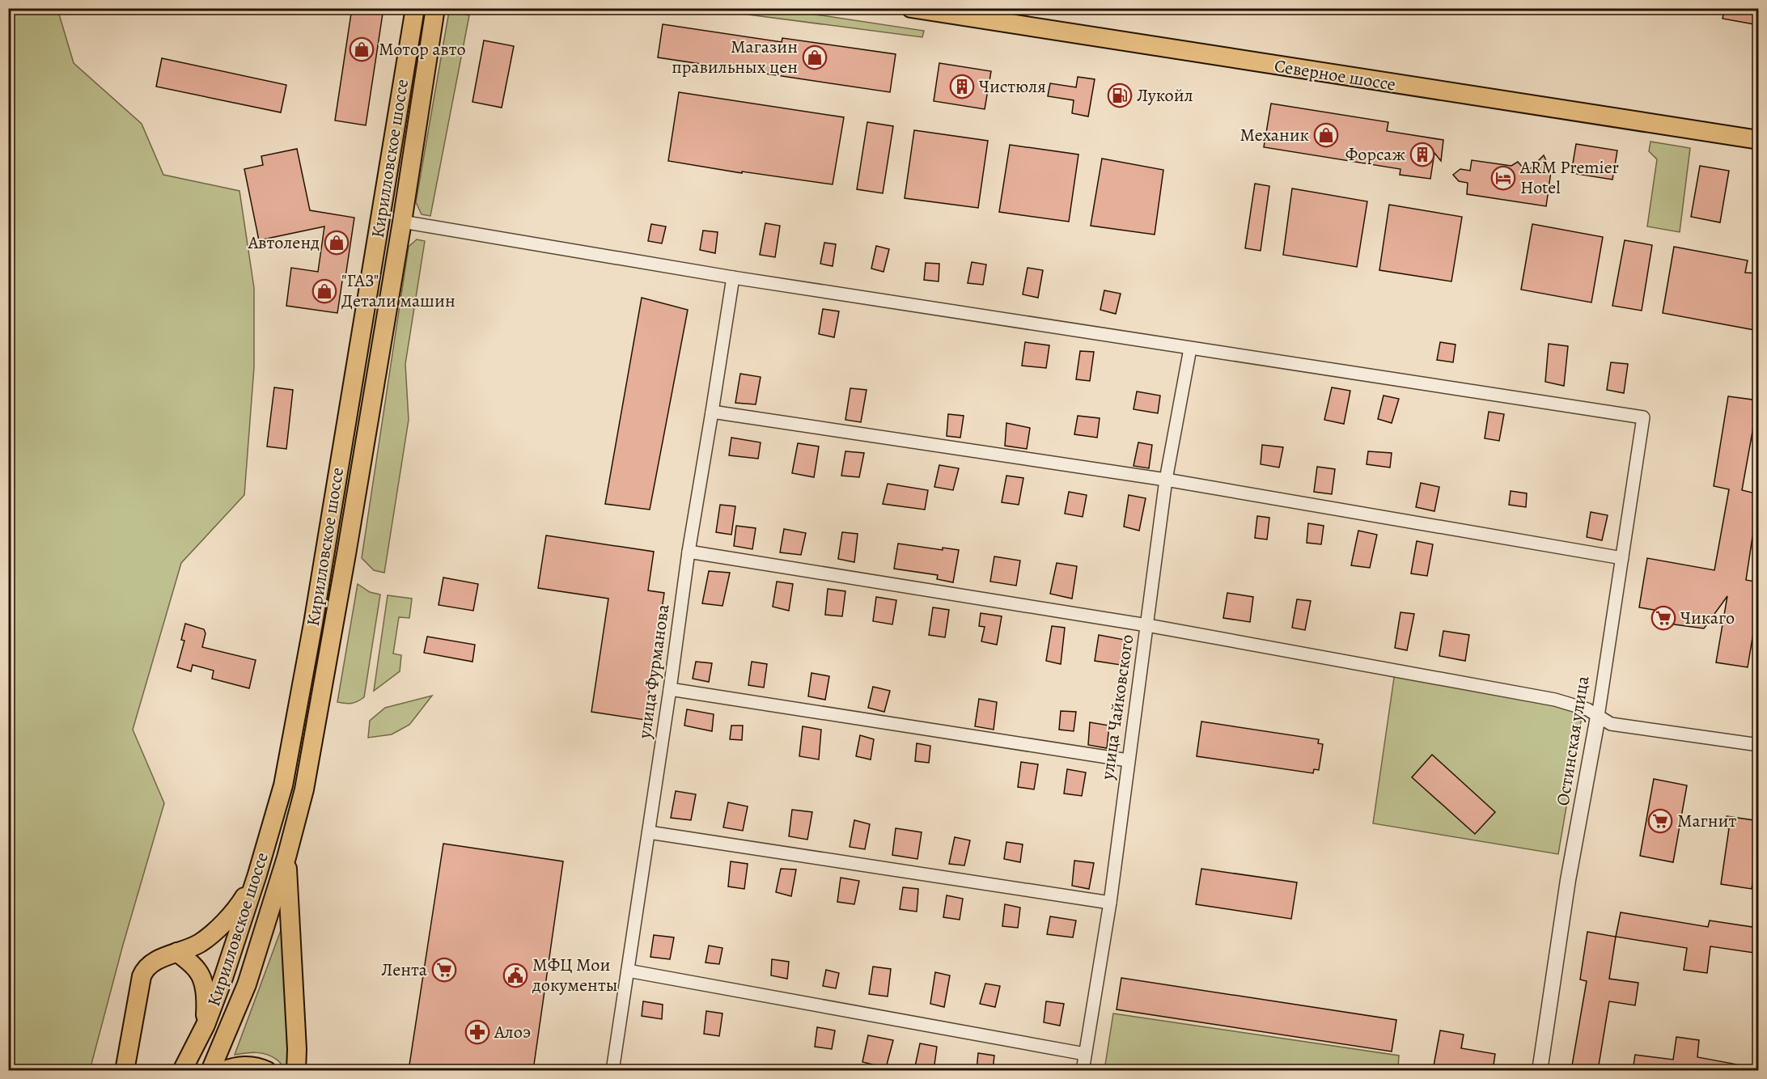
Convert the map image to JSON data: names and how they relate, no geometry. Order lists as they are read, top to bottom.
{
  "streets": {
    "main road": ["Северное шоссе", "Кирилловское шоссе"],
    "street": ["улица Фурманова", "улица Чайковского", "Остинская улица"]
  },
  "crossings": [
    ["улица Чайковского", "Остинская улица"]
  ],
  "places": {
    "shop": [
      "Мотор авто",
      "Магазин правильных цен",
      "Механик",
      "Автоленд",
      "\"ГАЗ\" Детали машин"
    ],
    "building": ["Чистюля", "Форсаж"],
    "fuel station": ["Лукойл"],
    "hotel": ["ARM Premier Hotel"],
    "supermarket": ["Чикаго", "Магнит", "Лента"],
    "public building": ["МФЦ Мои документы"],
    "pharmacy": ["Алоэ"]
  }
}
